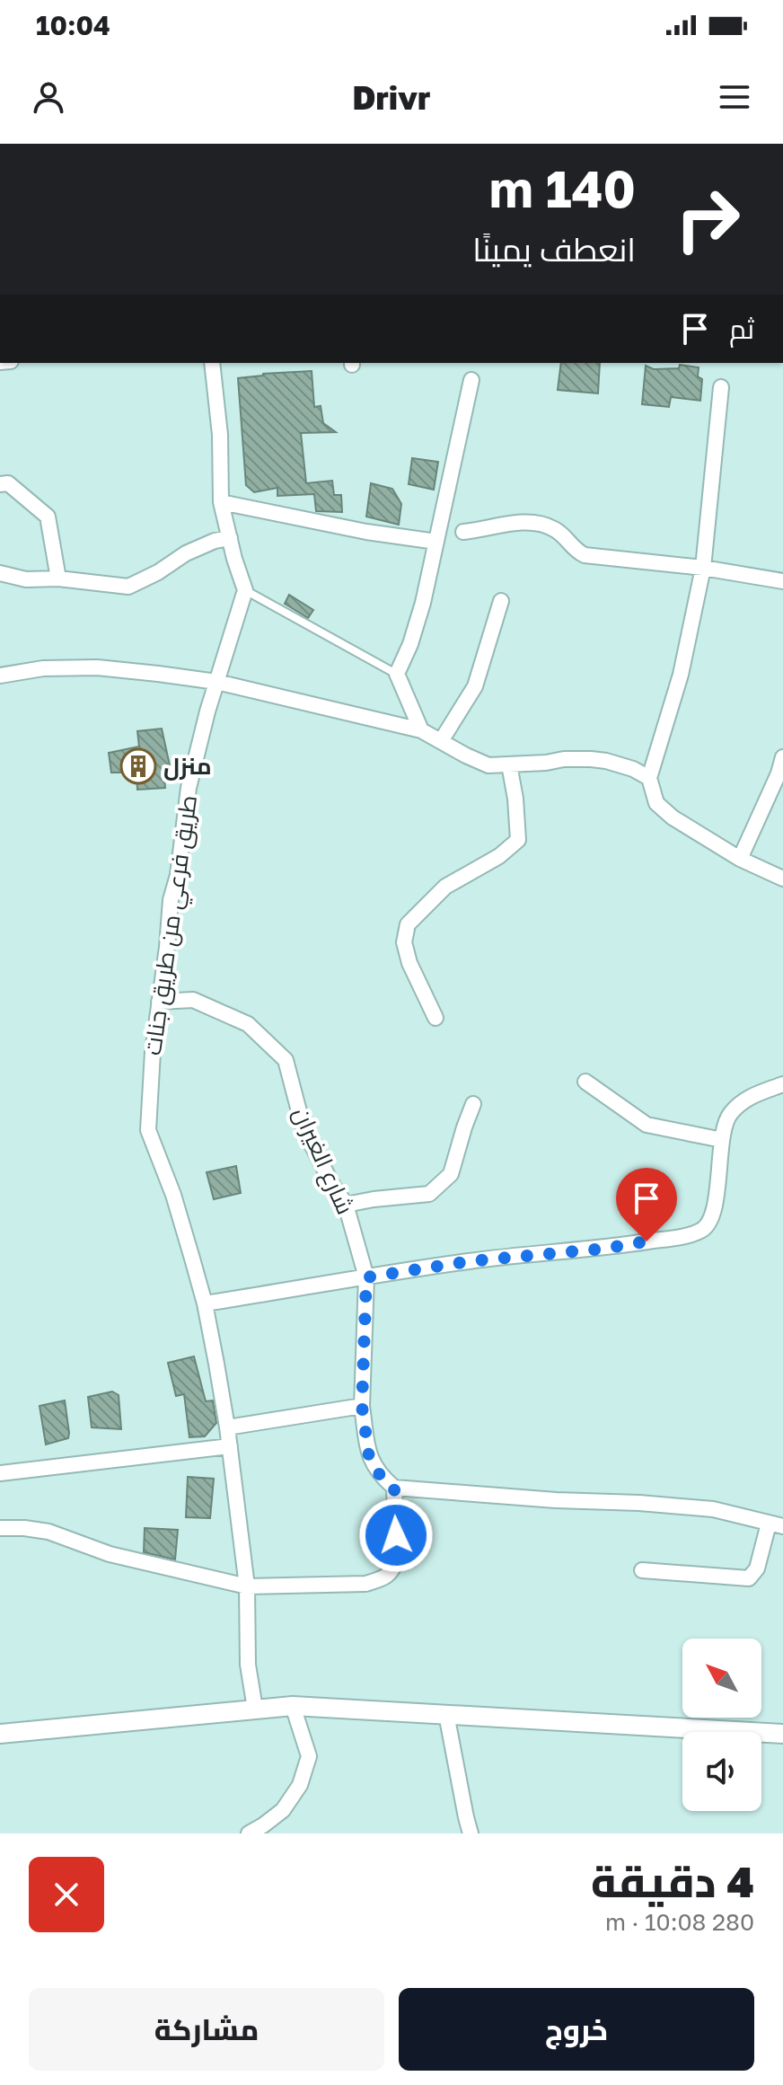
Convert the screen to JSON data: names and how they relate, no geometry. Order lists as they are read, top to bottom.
{
  "streets": {
    "street": ["طريق فرعي من طريق جنات", "شارع الغيران"]
  },
  "crossings": [
    ["طريق فرعي من طريق جنات", "شارع الغيران"]
  ],
  "places": {
    "building": ["منزل"]
  },
  "north": "top left",
  "page": {
    "status": "10:04",
    "header": "Drivr",
    "turn": ["140 m", "انعطف يمينًا"],
    "then": "ثم",
    "heading": ["4 دقيقة", "280 m · 10:08"],
    "buttons": ["خروج", "مشاركة"]
  }
}
